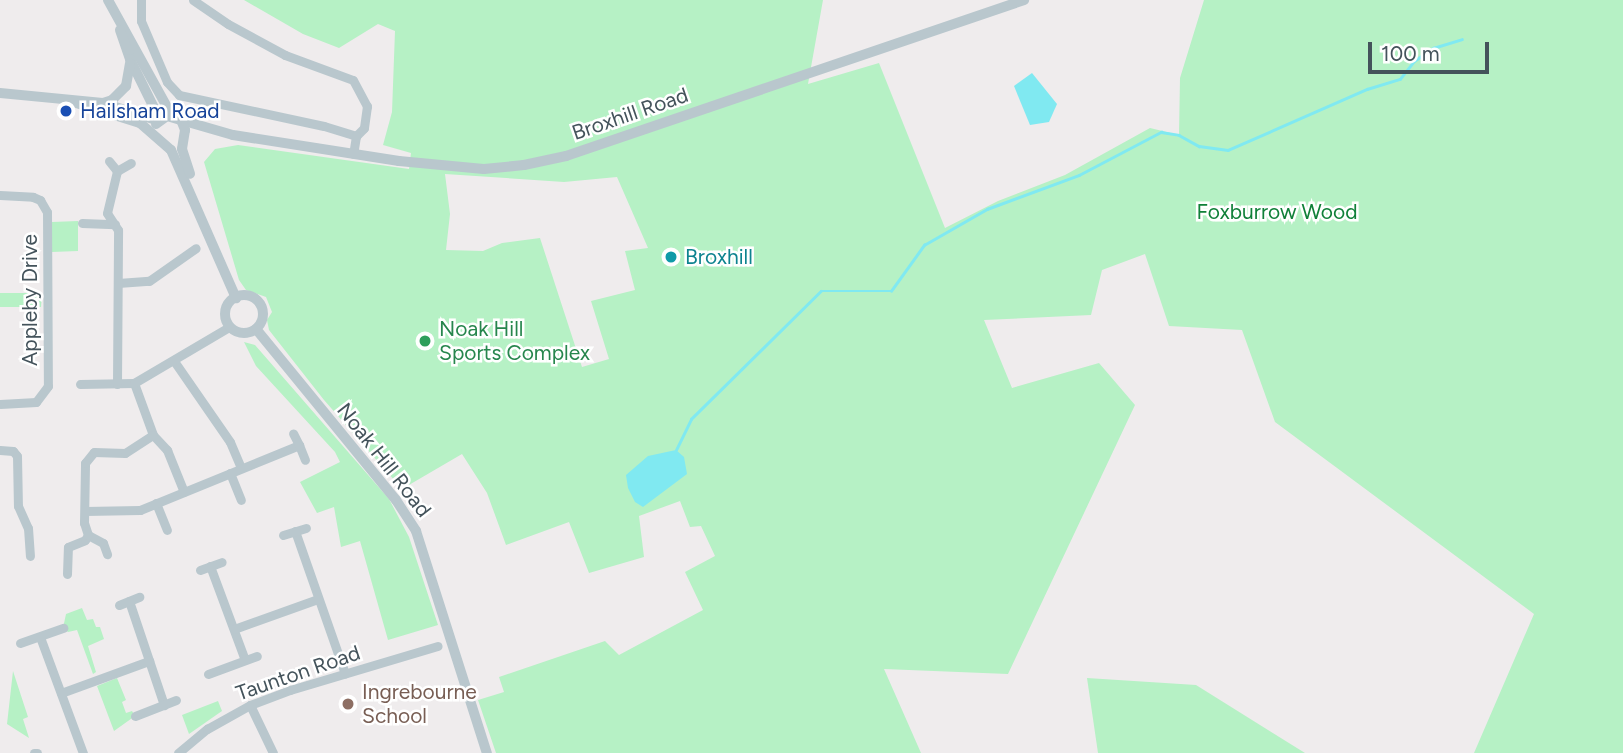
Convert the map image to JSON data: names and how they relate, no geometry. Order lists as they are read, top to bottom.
{
  "streets": {
    "street": [
      "Broxhill Road",
      "Appleby Drive",
      "Noak Hill Road",
      "Taunton Road"
    ]
  },
  "parks": ["Foxburrow Wood"],
  "places": [
    "Hailsham Road",
    "Broxhill",
    "Noak Hill Sports Complex",
    "Ingrebourne School"
  ],
  "scale_bar": "100 m"
}
